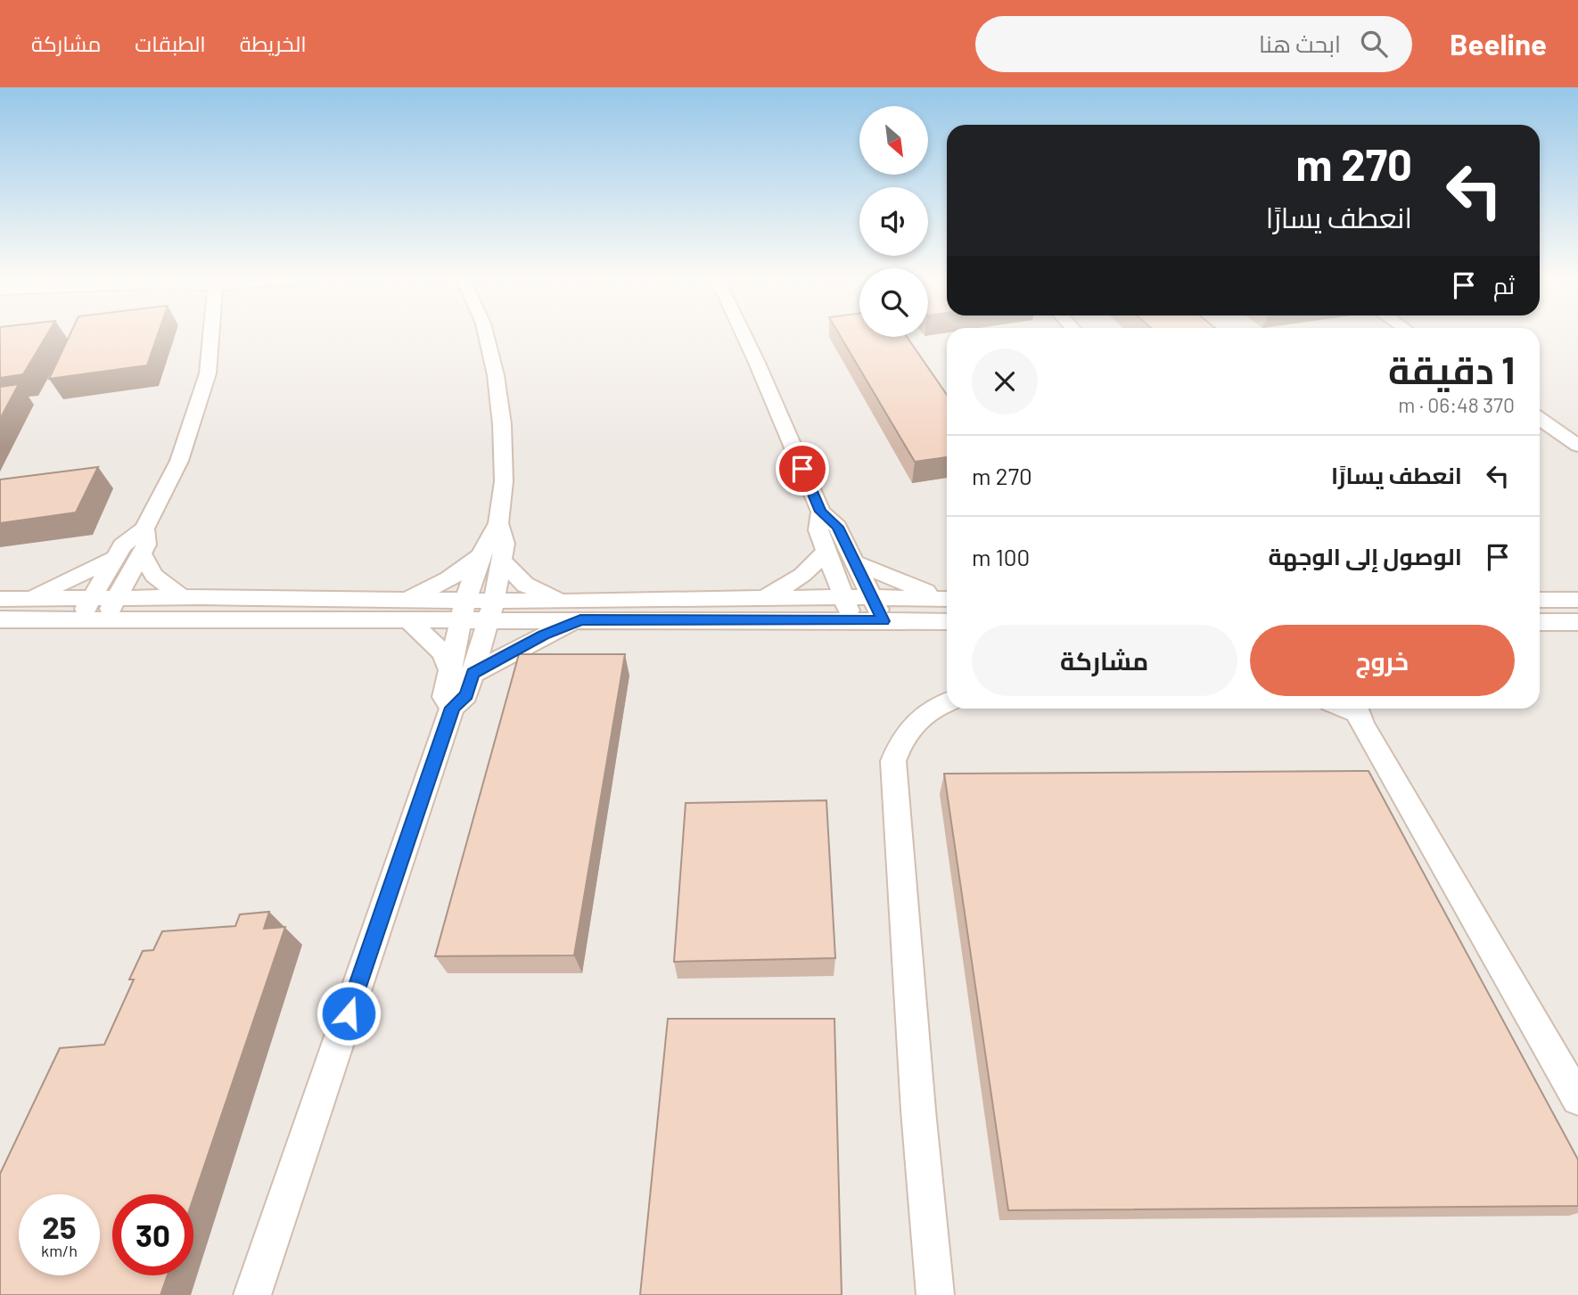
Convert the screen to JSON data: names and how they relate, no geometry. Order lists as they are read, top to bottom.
{
  "north": "bottom right",
  "page": {
    "header": "Beeline",
    "search": "ابحث هنا",
    "nav": ["الخريطة", "الطبقات", "مشاركة"],
    "turn": ["270 m", "انعطف يسارًا"],
    "then": "ثم",
    "heading": ["1 دقيقة", "370 m · 06:48"],
    "list": [
      {
        "name": "انعطف يسارًا",
        "value": "270 m"
      },
      {
        "name": "الوصول إلى الوجهة",
        "value": "100 m"
      }
    ],
    "buttons": ["خروج", "مشاركة"],
    "speed": "25 km/h",
    "limit": "30"
  }
}
